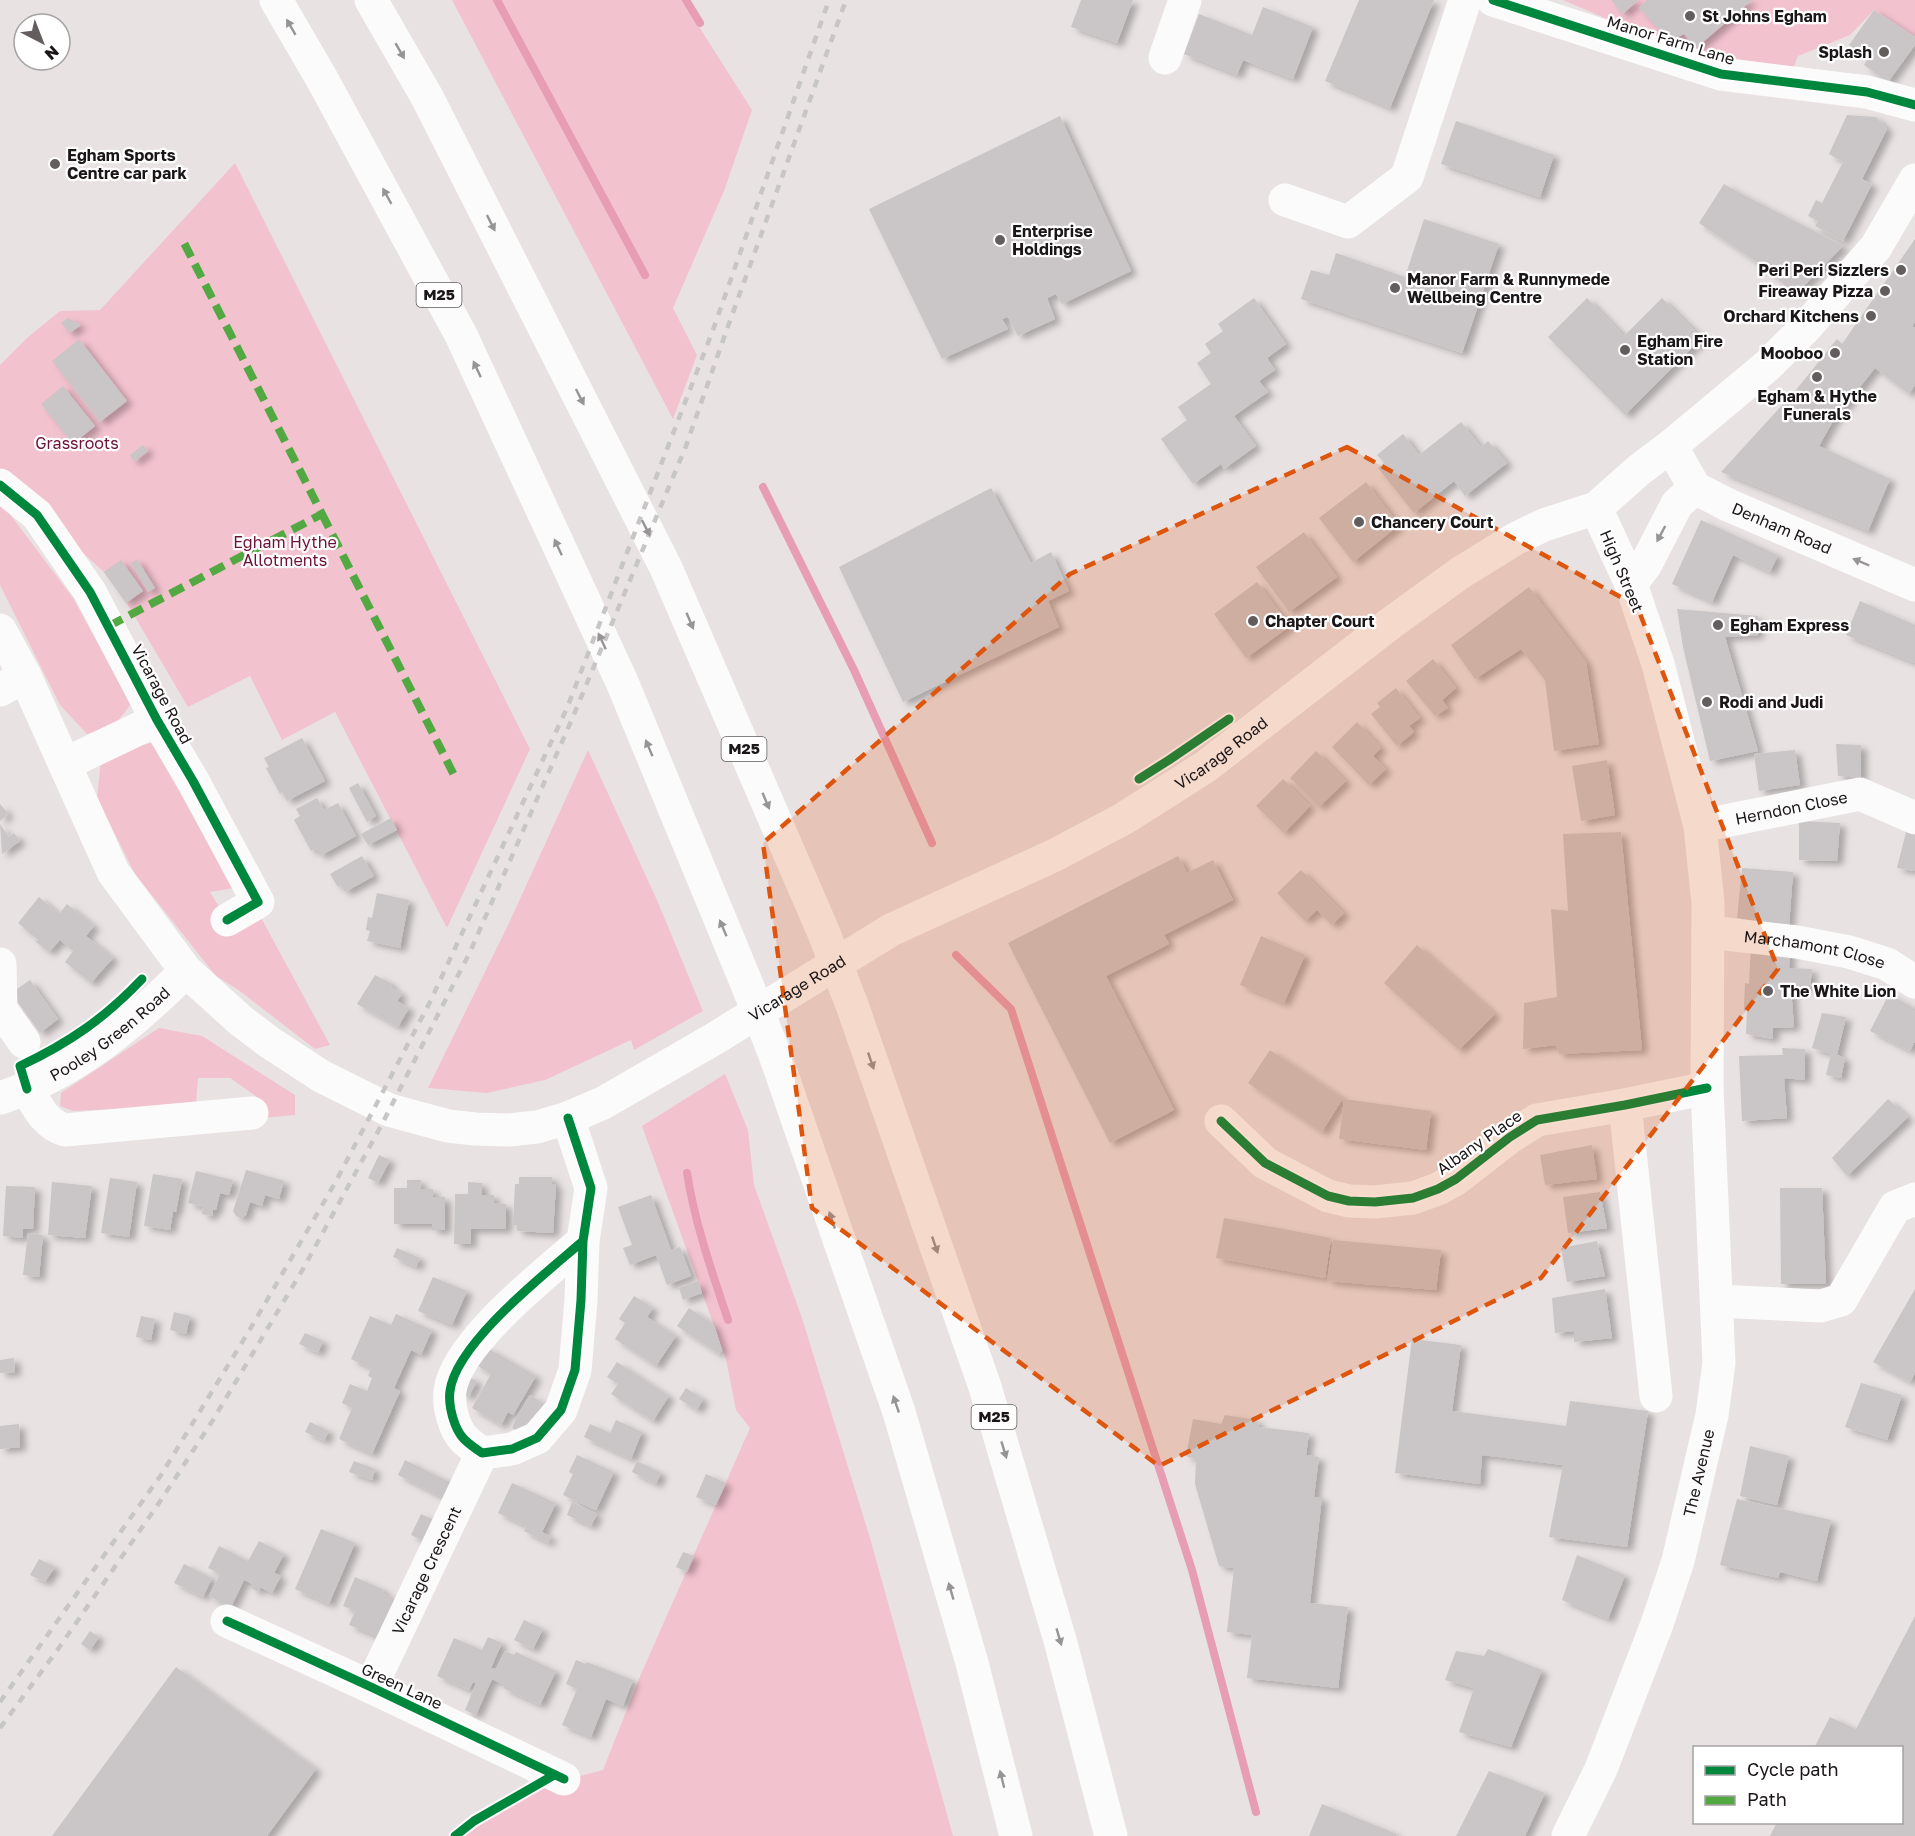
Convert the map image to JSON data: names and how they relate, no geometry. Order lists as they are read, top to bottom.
{
  "streets": {
    "main road": [
      "Manor Farm Lane",
      "M25",
      "Denham Road",
      "High Street",
      "Vicarage Road",
      "Herndon Close",
      "Marchamont Close",
      "Pooley Green Road",
      "Albany Place",
      "The Avenue",
      "Vicarage Crescent",
      "Green Lane"
    ]
  },
  "crossings": [
    ["High Street", "Vicarage Road"],
    ["High Street", "Herndon Close"],
    ["High Street", "Marchamont Close"],
    ["High Street", "Albany Place"],
    ["High Street", "The Avenue"],
    ["Vicarage Road", "Pooley Green Road"],
    ["Albany Place", "The Avenue"],
    ["Vicarage Crescent", "Green Lane"]
  ],
  "one_way": ["Denham Road"],
  "parks": ["Grassroots", "Egham Hythe Allotments"],
  "places": [
    "St Johns Egham",
    "Splash",
    "Egham Sports Centre car park",
    "Enterprise Holdings",
    "Peri Peri Sizzlers",
    "Manor Farm & Runnymede Wellbeing Centre",
    "Fireaway Pizza",
    "Orchard Kitchens",
    "Egham Fire Station",
    "Mooboo",
    "Egham & Hythe Funerals",
    "Chancery Court",
    "Chapter Court",
    "Egham Express",
    "Rodi and Judi",
    "The White Lion"
  ],
  "legend": ["Cycle path", "Path"],
  "north": "bottom right"
}
